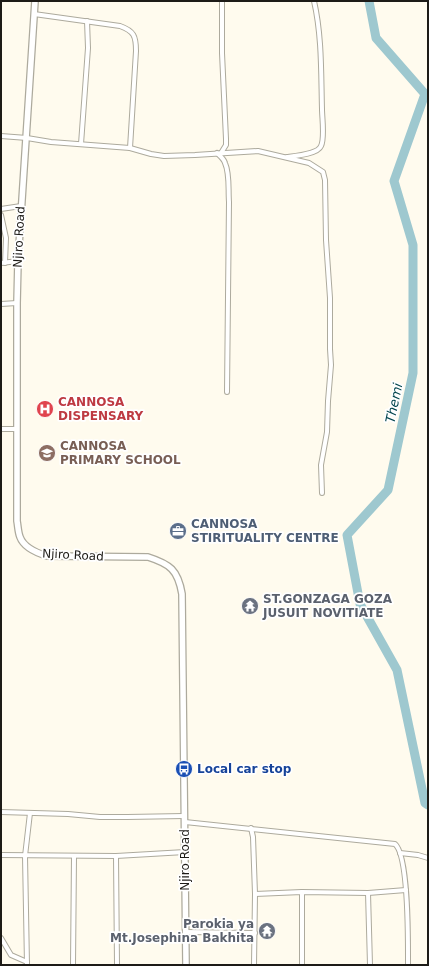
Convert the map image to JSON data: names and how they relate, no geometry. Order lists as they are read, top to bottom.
{
  "streets": {
    "street": ["Njiro Road"]
  },
  "water": ["Themi"],
  "places": {
    "hospital": ["CANNOSA DISPENSARY"],
    "school or university": ["CANNOSA PRIMARY SCHOOL"],
    "office": ["CANNOSA STIRITUALITY CENTRE"],
    "temple": ["ST.GONZAGA GOZA JUSUIT NOVITIATE", "Parokia ya Mt.Josephina Bakhita"],
    "bus stop": ["Local car stop"]
  }
}
